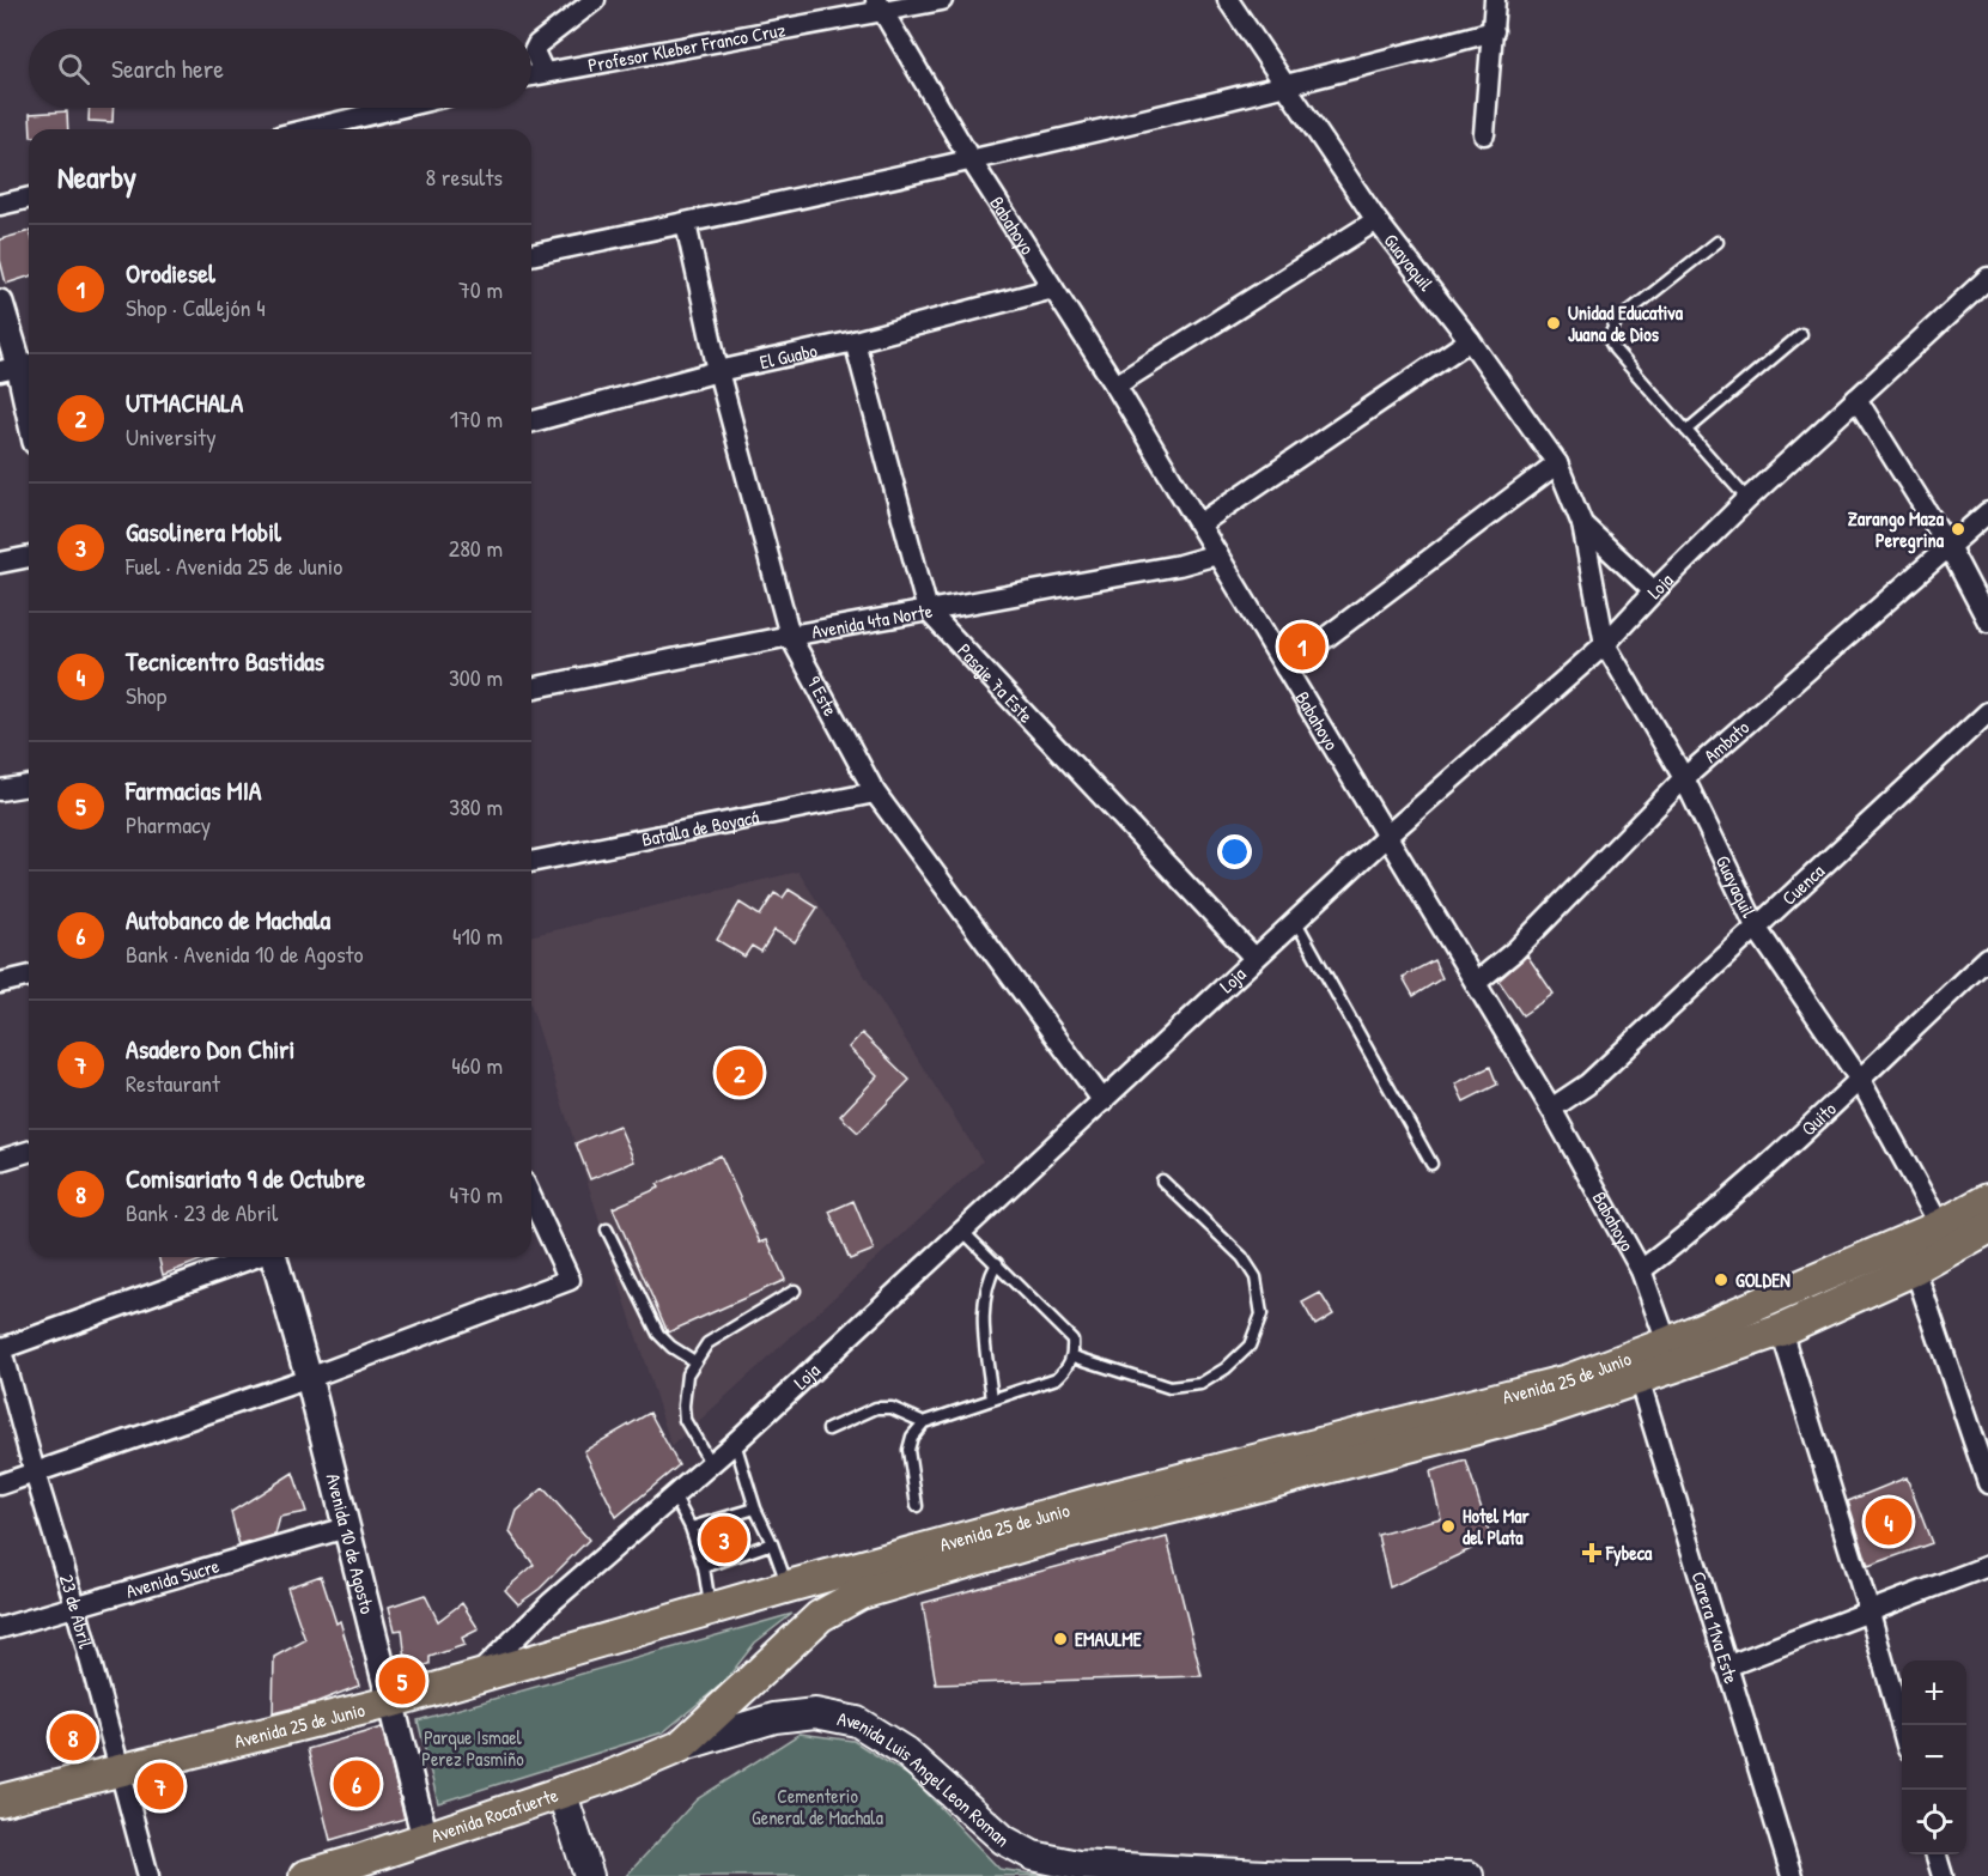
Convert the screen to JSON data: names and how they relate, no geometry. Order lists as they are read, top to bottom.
{
  "streets": {
    "main road": ["Avenida 25 de Junio", "Avenida Luis Angel Leon Roman", "Avenida Rocafuerte"],
    "street": [
      "Profesor Kleber Franco Cruz",
      "Babahoyo",
      "Guayaquil",
      "El Guabo",
      "Loja",
      "Avenida 4ta Norte",
      "Pasaje 7a Este",
      "9 Este",
      "Ambato",
      "Batalla de Boyacá",
      "Cuenca",
      "Quito",
      "Avenida 10 de Agosto",
      "Avenida Sucre",
      "23 de Abril",
      "Carera 11va Este"
    ]
  },
  "crossings": [
    ["Profesor Kleber Franco Cruz", "Babahoyo"],
    ["Babahoyo", "El Guabo"],
    ["Babahoyo", "Loja"],
    ["Babahoyo", "Avenida 4ta Norte"],
    ["Babahoyo", "Ambato"],
    ["Babahoyo", "Cuenca"],
    ["Babahoyo", "Quito"],
    ["Babahoyo", "Avenida 25 de Junio"],
    ["Guayaquil", "Loja"],
    ["Guayaquil", "Ambato"],
    ["Guayaquil", "Cuenca"],
    ["Guayaquil", "Quito"],
    ["Guayaquil", "Avenida 25 de Junio"],
    ["El Guabo", "Pasaje 7a Este"],
    ["El Guabo", "9 Este"],
    ["Loja", "Pasaje 7a Este"],
    ["Loja", "9 Este"],
    ["Loja", "Avenida 25 de Junio"],
    ["Avenida 4ta Norte", "Pasaje 7a Este"],
    ["Avenida 4ta Norte", "9 Este"],
    ["9 Este", "Batalla de Boyacá"],
    ["Avenida 25 de Junio", "Avenida 10 de Agosto"],
    ["Avenida 25 de Junio", "23 de Abril"],
    ["Avenida 25 de Junio", "Carera 11va Este"],
    ["Avenida 25 de Junio", "Avenida Luis Angel Leon Roman"],
    ["Avenida 25 de Junio", "Avenida Rocafuerte"],
    ["Avenida 10 de Agosto", "Avenida Sucre"],
    ["Avenida 10 de Agosto", "Avenida Rocafuerte"],
    ["Avenida Sucre", "23 de Abril"],
    ["Avenida Luis Angel Leon Roman", "Avenida Rocafuerte"]
  ],
  "parks": ["Parque Ismael Perez Pasmiño", "Cementerio General de Machala"],
  "places": {
    "other": [
      "Unidad Educativa Juana de Dios",
      "Zarango Maza Peregrina",
      "GOLDEN",
      "Hotel Mar del Plata",
      "EMAULME"
    ],
    "health": ["Fybeca"]
  },
  "page": {
    "search": "Search here",
    "heading": ["Nearby", "8 results"],
    "list": [
      {
        "mark": "1",
        "name": "Orodiesel",
        "note": "Shop · Callejón 4",
        "value": "70 m"
      },
      {
        "mark": "2",
        "name": "UTMACHALA",
        "note": "University",
        "value": "170 m"
      },
      {
        "mark": "3",
        "name": "Gasolinera Mobil",
        "note": "Fuel · Avenida 25 de Junio",
        "value": "280 m"
      },
      {
        "mark": "4",
        "name": "Tecnicentro Bastidas",
        "note": "Shop",
        "value": "300 m"
      },
      {
        "mark": "5",
        "name": "Farmacias MIA",
        "note": "Pharmacy",
        "value": "380 m"
      },
      {
        "mark": "6",
        "name": "Autobanco de Machala",
        "note": "Bank · Avenida 10 de Agosto",
        "value": "410 m"
      },
      {
        "mark": "7",
        "name": "Asadero Don Chiri",
        "note": "Restaurant",
        "value": "460 m"
      },
      {
        "mark": "8",
        "name": "Comisariato 9 de Octubre",
        "note": "Bank · 23 de Abril",
        "value": "470 m"
      }
    ],
    "pins": [
      "1",
      "2",
      "4",
      "3",
      "5",
      "8",
      "6",
      "7"
    ],
    "map_buttons": ["+", "−"]
  }
}
